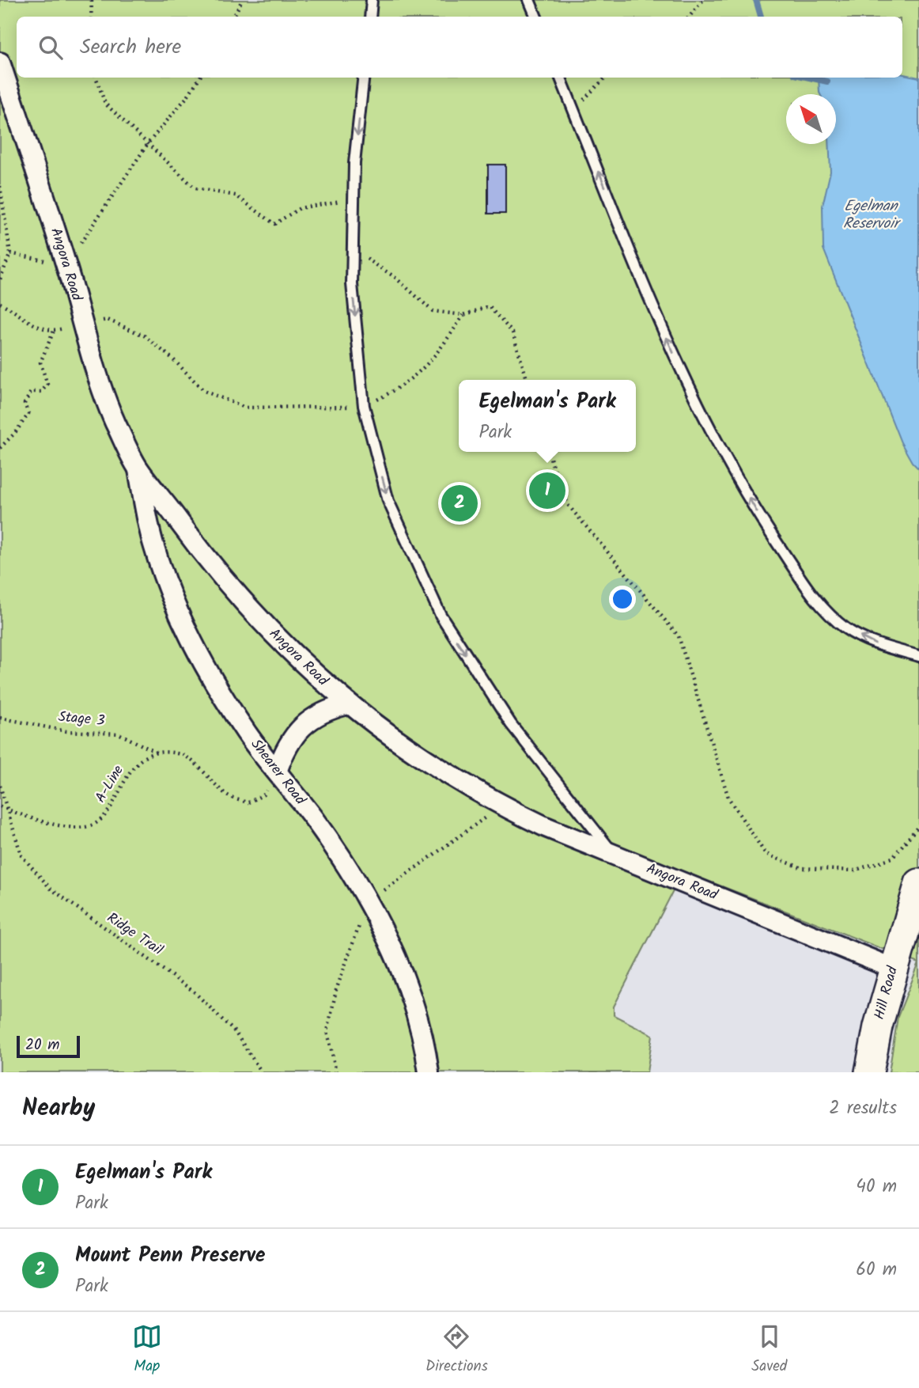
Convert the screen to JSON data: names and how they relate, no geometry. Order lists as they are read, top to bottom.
{
  "streets": {
    "street": ["Angora Road", "Shearer Road", "Hill Road"],
    "path": ["Stage 3", "A-Line", "Ridge Trail"]
  },
  "crossings": [
    ["Angora Road", "Shearer Road"],
    ["Angora Road", "Hill Road"],
    ["Stage 3", "A-Line"],
    ["A-Line", "Ridge Trail"]
  ],
  "water": ["Egelman Reservoir"],
  "scale_bar": "20 m",
  "north": "top left",
  "page": {
    "search": "Search here",
    "popup": ["Egelman's Park", "Park"],
    "pins": ["1", "2"],
    "scale": "20 m",
    "heading": ["Nearby", "2 results"],
    "list": [
      {
        "mark": "1",
        "name": "Egelman's Park",
        "note": "Park",
        "value": "40 m"
      },
      {
        "mark": "2",
        "name": "Mount Penn Preserve",
        "note": "Park",
        "value": "60 m"
      }
    ],
    "nav": ["Map", "Directions", "Saved"]
  }
}
